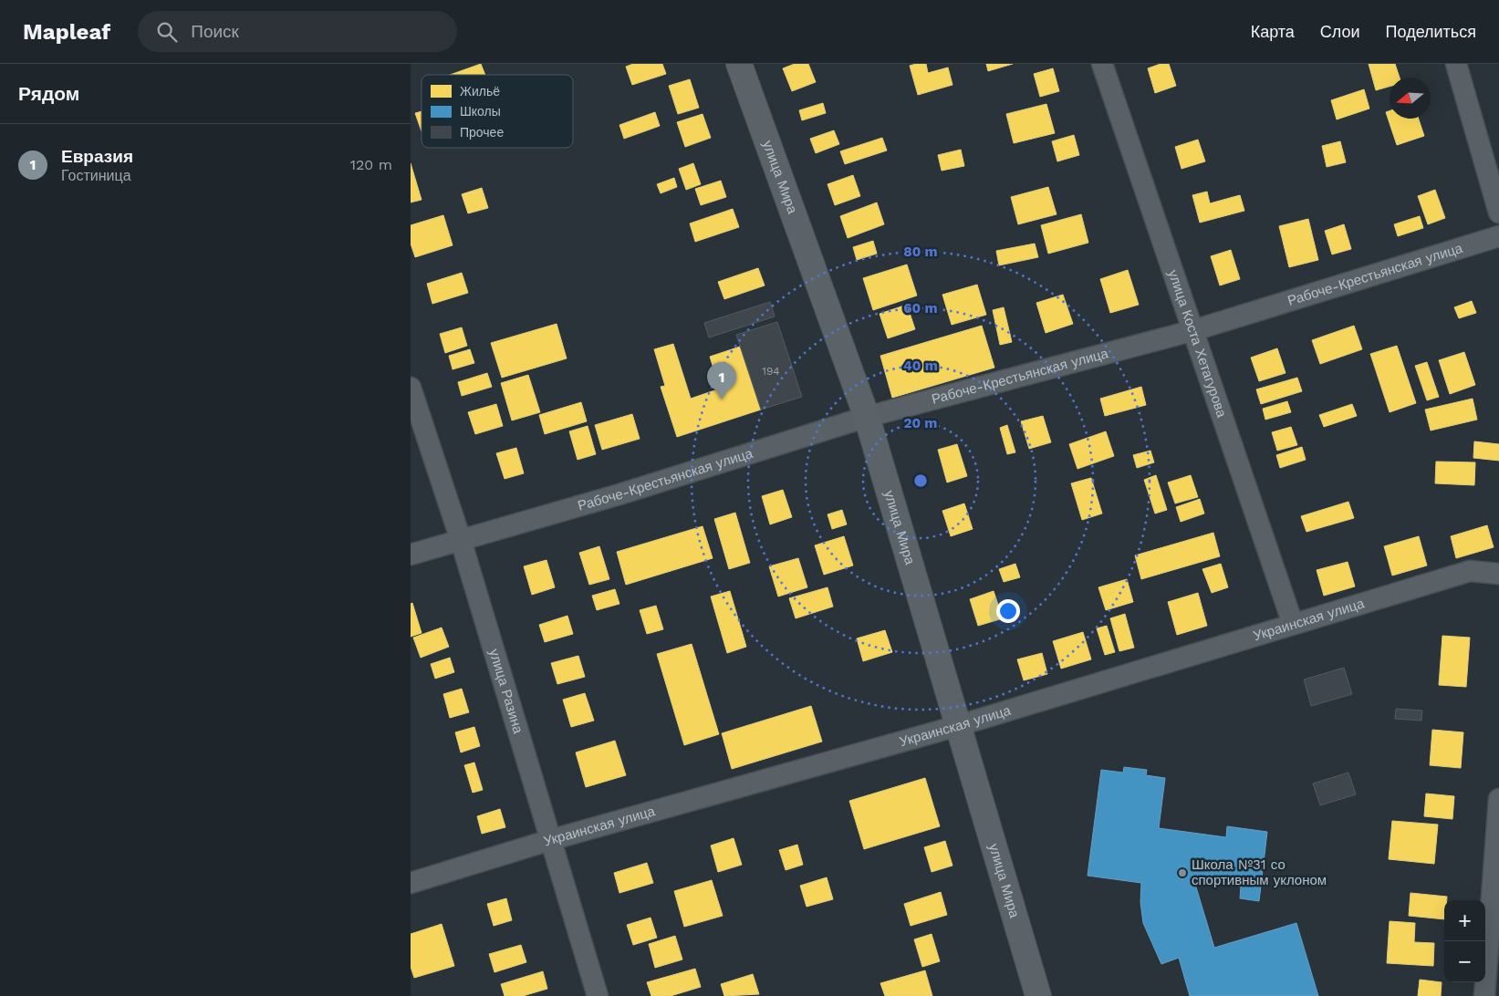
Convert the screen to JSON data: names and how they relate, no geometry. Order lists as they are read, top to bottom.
{
  "streets": {
    "main road": ["улица Мира"],
    "street": [
      "Рабоче-Крестьянская улица",
      "улица Коста Хетагурова",
      "Украинская улица",
      "улица Разина"
    ]
  },
  "crossings": [
    ["улица Мира", "Рабоче-Крестьянская улица"],
    ["улица Мира", "Украинская улица"],
    ["Рабоче-Крестьянская улица", "улица Коста Хетагурова"],
    ["Рабоче-Крестьянская улица", "улица Разина"],
    ["улица Коста Хетагурова", "Украинская улица"],
    ["Украинская улица", "улица Разина"]
  ],
  "places": ["Школа №31 со спортивным уклоном"],
  "house_numbers": ["194"],
  "legend": ["Жильё", "Школы", "Прочее"],
  "north": "left",
  "page": {
    "header": "Mapleaf",
    "search": "Поиск",
    "nav": ["Карта", "Слои", "Поделиться"],
    "heading": "Рядом",
    "list": [
      {
        "mark": "1",
        "name": "Евразия",
        "note": "Гостиница",
        "value": "120 m"
      }
    ],
    "pins": "1",
    "map_buttons": ["+", "−"]
  },
  "rings": [
    "80 m",
    "60 m",
    "40 m",
    "20 m"
  ]
}
